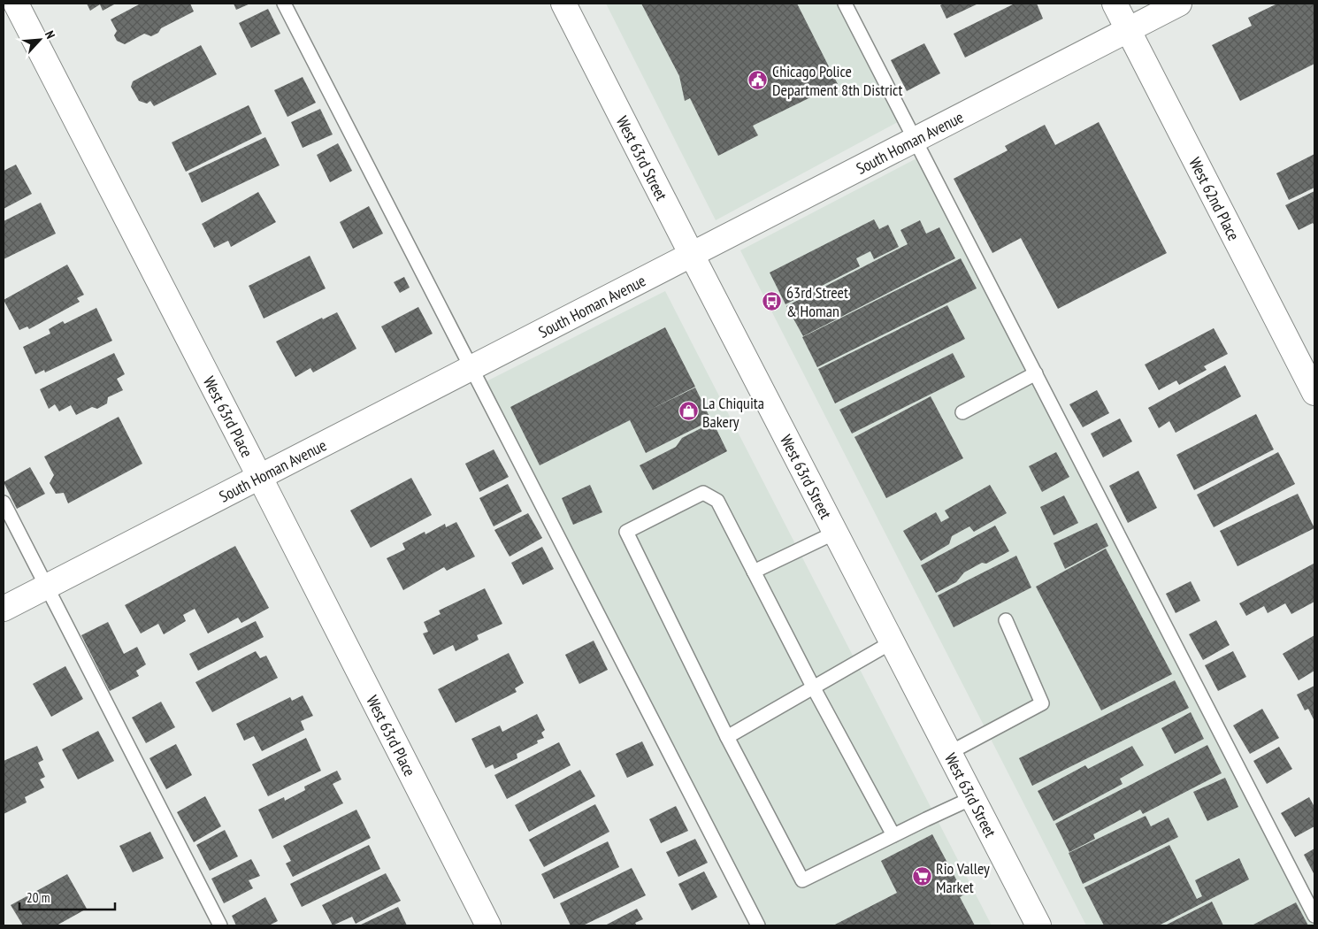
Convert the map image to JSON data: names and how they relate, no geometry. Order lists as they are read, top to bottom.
{
  "streets": {
    "street": [
      "South Homan Avenue",
      "West 63rd Street",
      "West 62nd Place",
      "West 63rd Place"
    ]
  },
  "crossings": [
    ["South Homan Avenue", "West 63rd Street"],
    ["South Homan Avenue", "West 62nd Place"],
    ["South Homan Avenue", "West 63rd Place"]
  ],
  "places": {
    "public building": ["Chicago Police Department 8th District"],
    "bus stop": ["63rd Street & Homan"],
    "shop": ["La Chiquita Bakery"],
    "supermarket": ["Rio Valley Market"]
  },
  "scale_bar": "20 m",
  "north": "top right"
}
